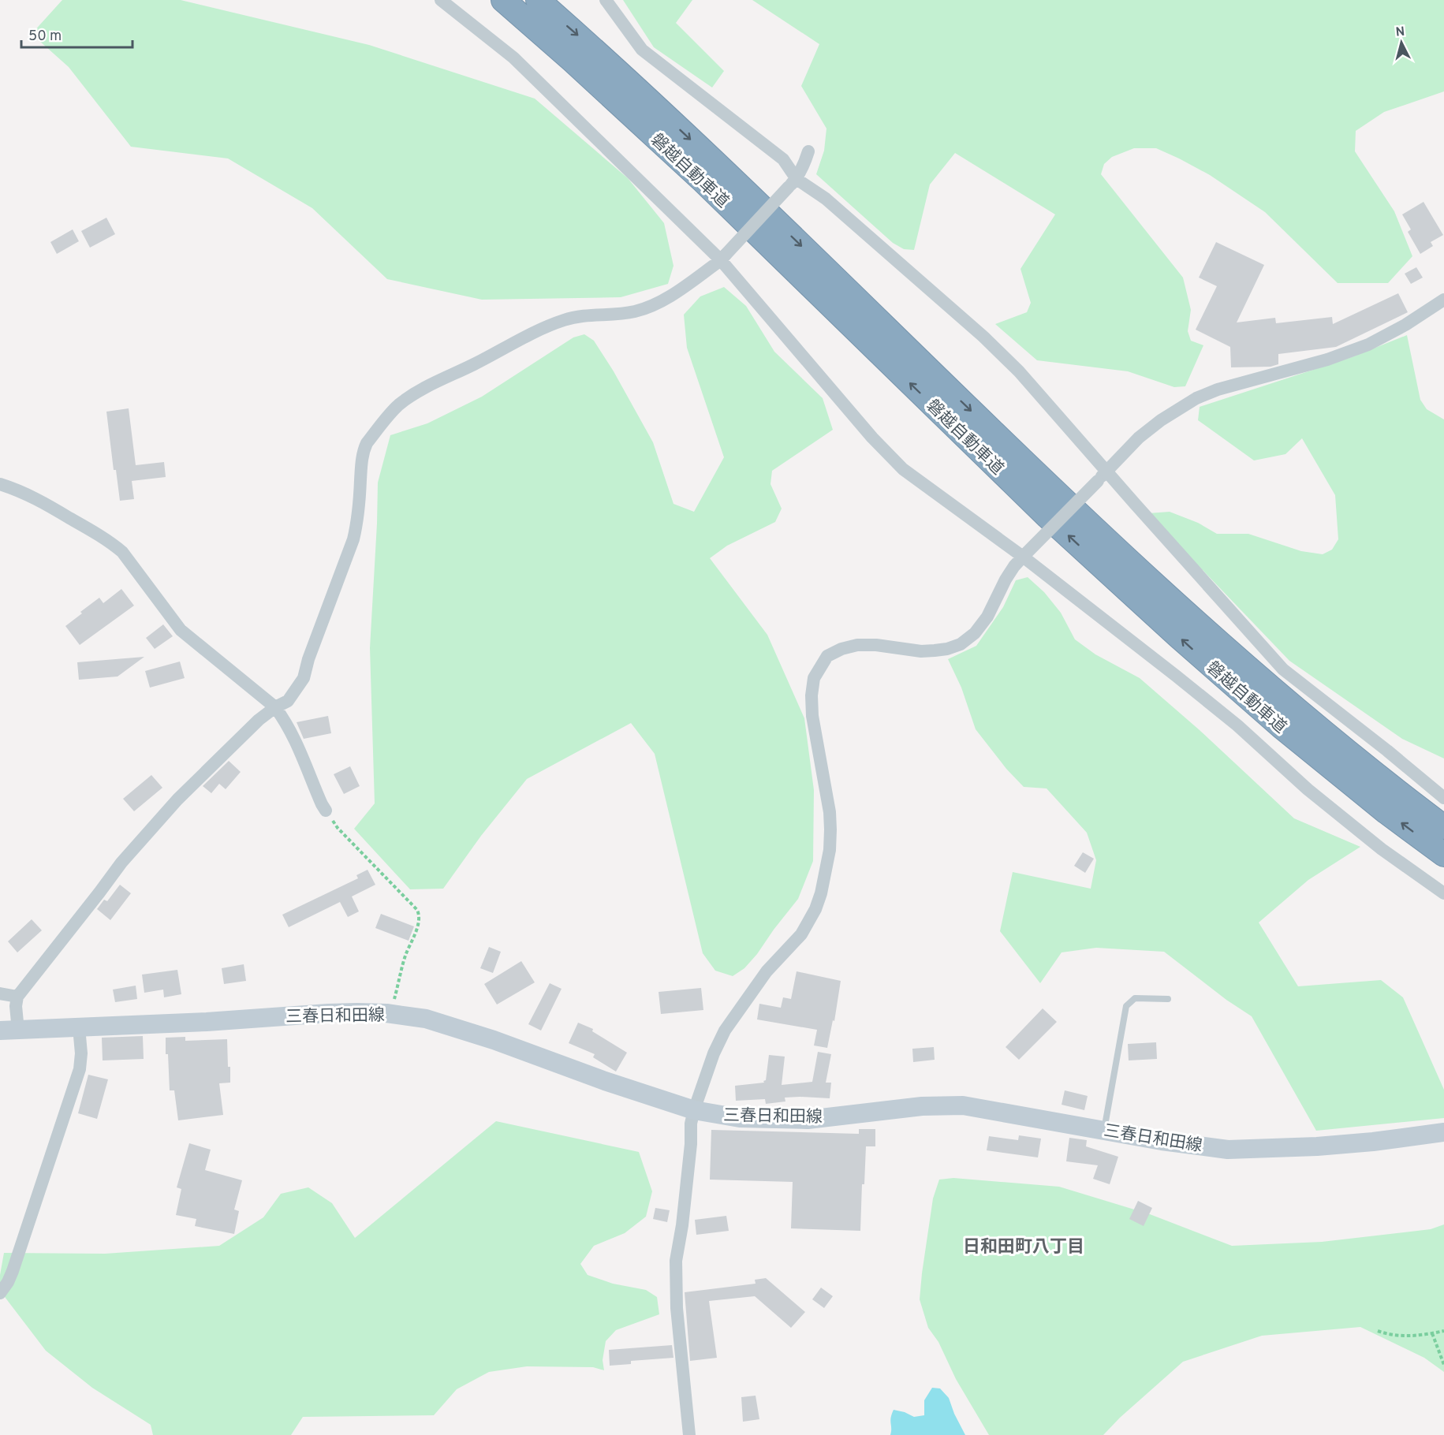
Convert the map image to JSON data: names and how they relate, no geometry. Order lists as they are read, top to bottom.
{
  "streets": {
    "highway": ["磐越自動車道"],
    "main road": ["三春日和田線"]
  },
  "districts": ["日和田町八丁目"],
  "scale_bar": "50 m",
  "north": "top"
}
